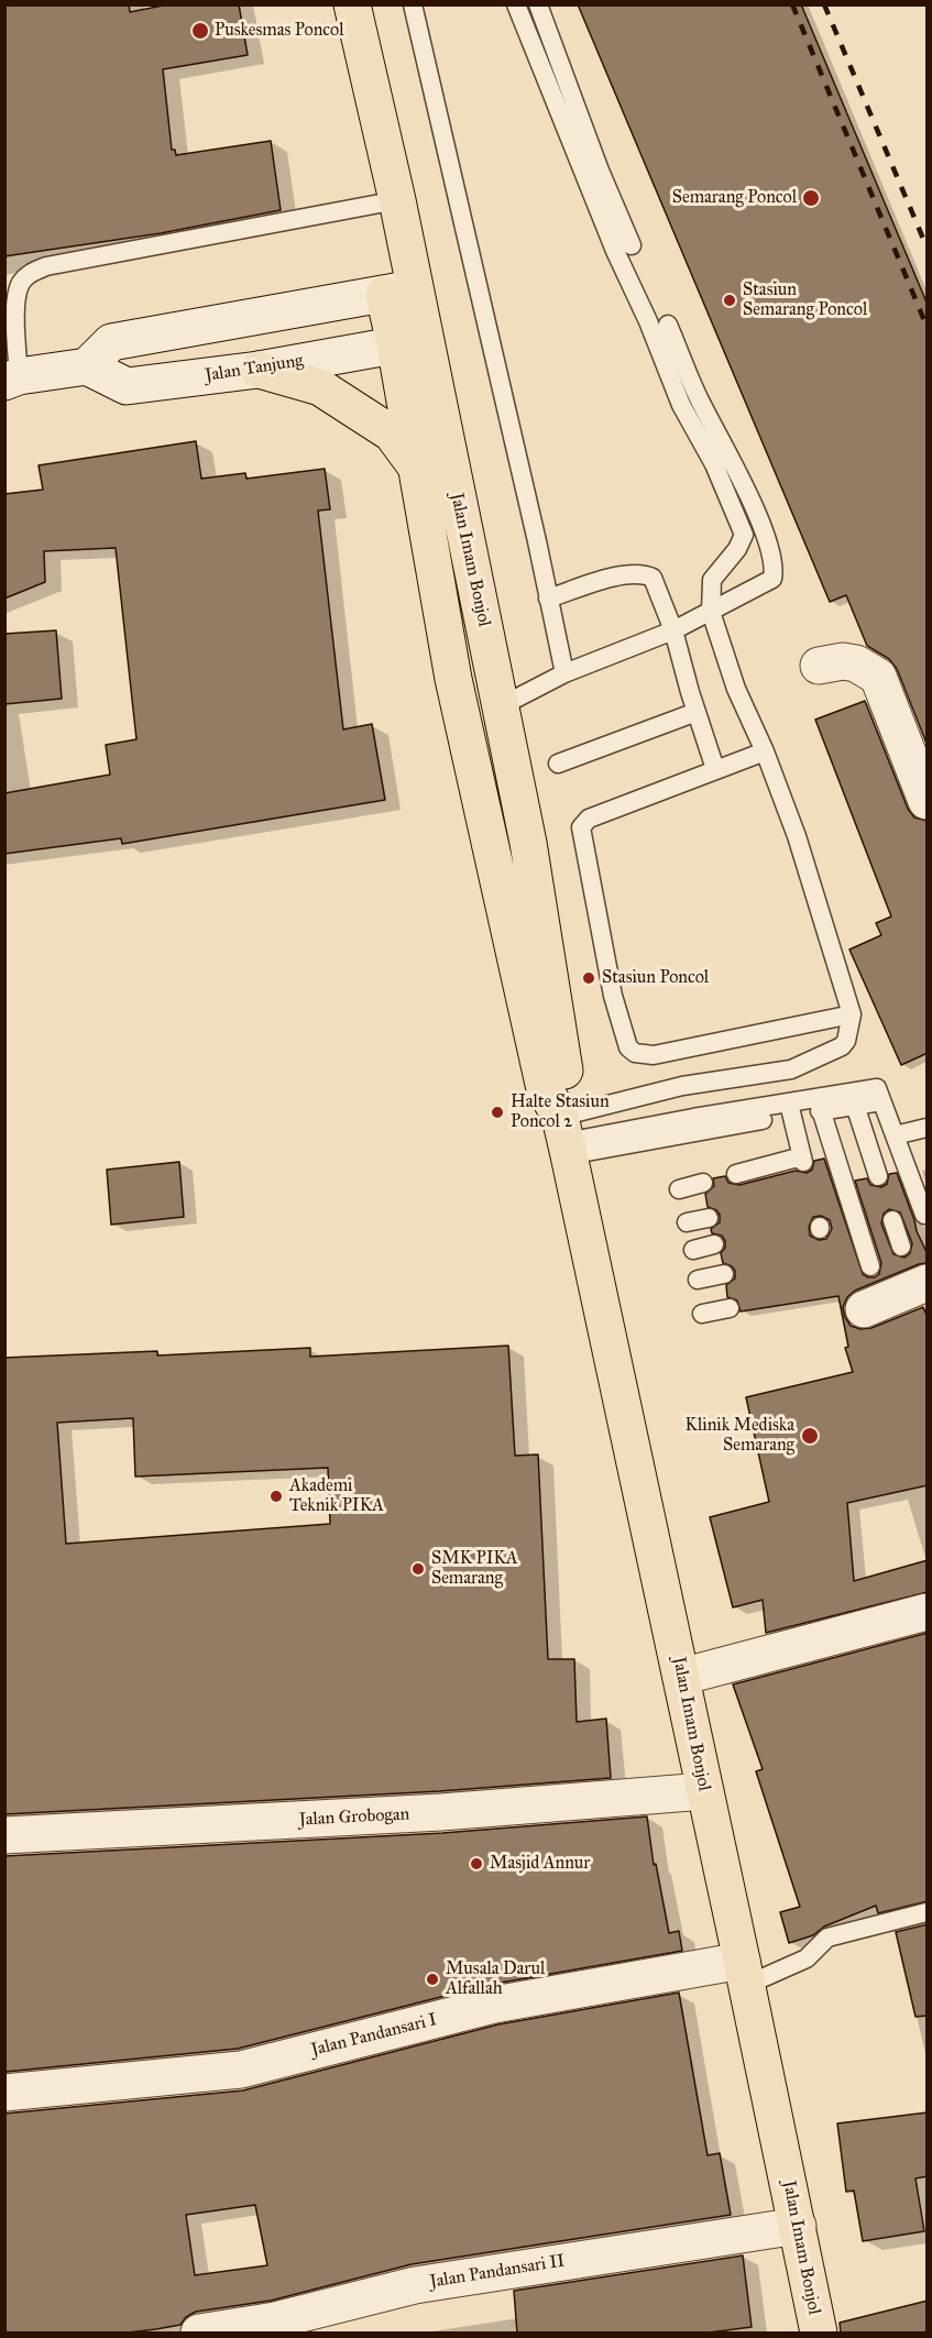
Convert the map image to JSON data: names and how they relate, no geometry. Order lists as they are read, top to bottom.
{
  "streets": {
    "main road": ["Jalan Imam Bonjol"],
    "street": [
      "Jalan Tanjung",
      "Jalan Grobogan",
      "Jalan Pandansari I",
      "Jalan Pandansari II"
    ]
  },
  "crossings": [
    ["Jalan Tanjung", "Jalan Imam Bonjol"],
    ["Jalan Imam Bonjol", "Jalan Grobogan"],
    ["Jalan Imam Bonjol", "Jalan Pandansari I"],
    ["Jalan Imam Bonjol", "Jalan Pandansari II"]
  ],
  "places": [
    "Puskesmas Poncol",
    "Semarang Poncol",
    "Stasiun Semarang Poncol",
    "Stasiun Poncol",
    "Halte Stasiun Poncol 2",
    "Klinik Mediska Semarang",
    "Akademi Teknik PIKA",
    "SMK PIKA Semarang",
    "Masjid Annur",
    "Musala Darul Alfallah"
  ]
}
